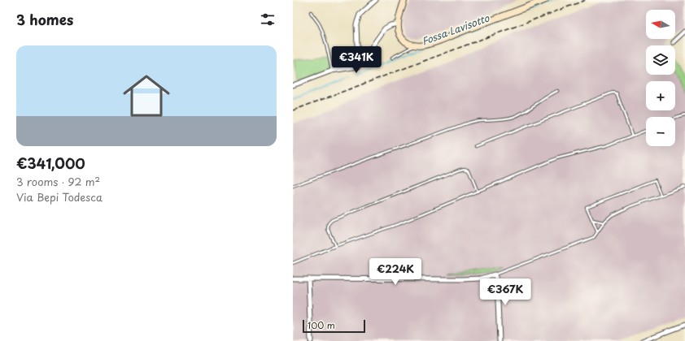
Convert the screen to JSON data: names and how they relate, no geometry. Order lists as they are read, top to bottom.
{
  "water": ["Fossa Lavisotto"],
  "scale_bar": "100 m",
  "north": "left",
  "page": {
    "heading": "3 homes",
    "map_buttons": ["+", "−"],
    "list": [
      {
        "name": "€341,000",
        "note": "3 rooms · 92 m² · Via Bepi Todesca"
      }
    ],
    "price": ["€341K", "€224K", "€367K"],
    "scale": "100 m"
  }
}
